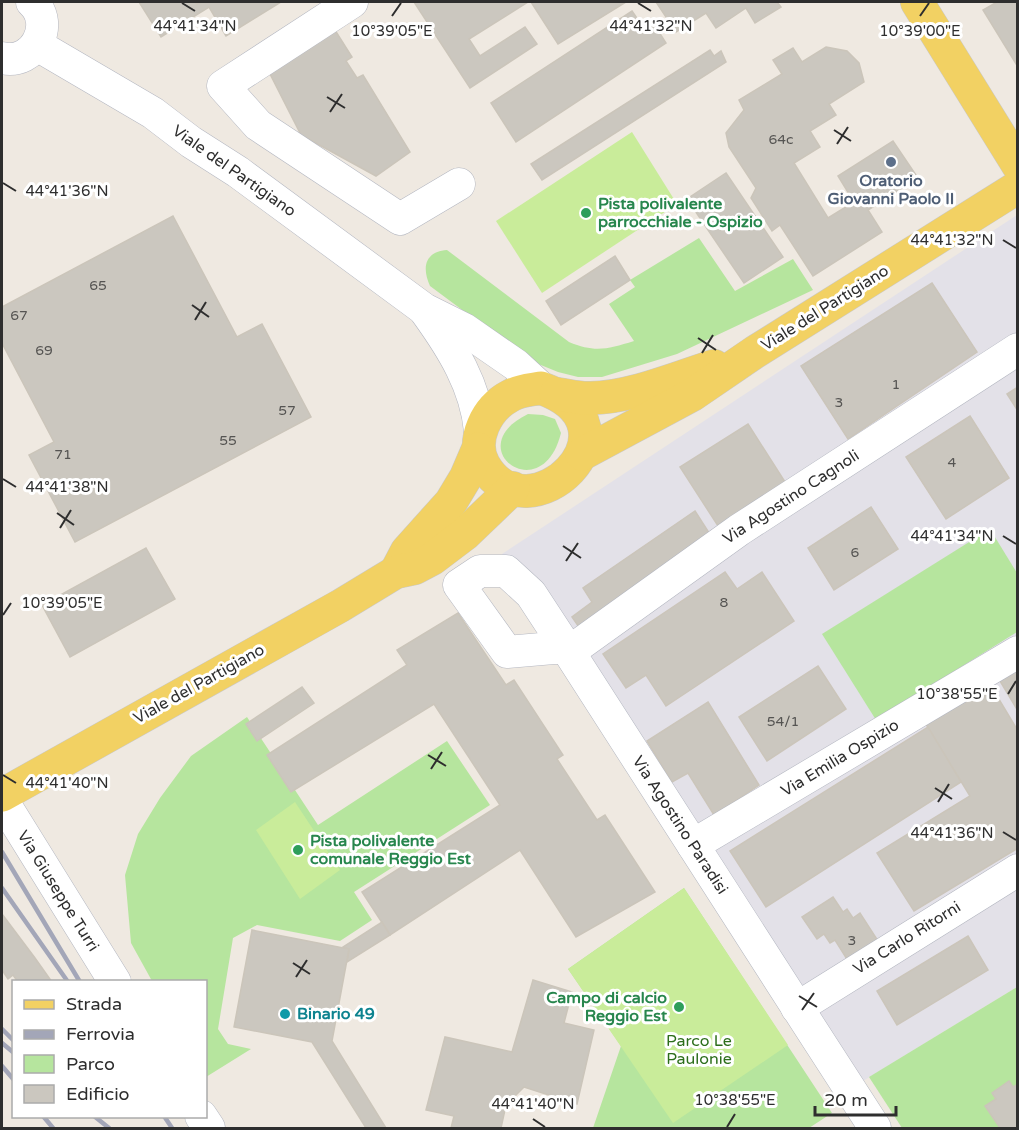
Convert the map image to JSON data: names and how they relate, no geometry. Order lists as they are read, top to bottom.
{
  "streets": {
    "main road": ["Viale del Partigiano"],
    "street": [
      "Via Agostino Cagnoli",
      "Via Emilia Ospizio",
      "Via Agostino Paradisi",
      "Via Giuseppe Turri",
      "Via Carlo Ritorni"
    ]
  },
  "crossings": [
    ["Via Agostino Cagnoli", "Via Agostino Paradisi"],
    ["Via Emilia Ospizio", "Via Agostino Paradisi"],
    ["Via Agostino Paradisi", "Via Carlo Ritorni"]
  ],
  "parks": ["Parco Le Paulonie"],
  "places": [
    "Oratorio Giovanni Paolo II",
    "Pista polivalente parrocchiale - Ospizio",
    "Pista polivalente comunale Reggio Est",
    "Campo di calcio Reggio Est",
    "Binario 49"
  ],
  "house_numbers": [
    "64c",
    "65",
    "67",
    "69",
    "1",
    "3",
    "57",
    "55",
    "71",
    "4",
    "6",
    "8",
    "54/1",
    "3"
  ],
  "legend": [
    "Strada",
    "Ferrovia",
    "Parco",
    "Edificio"
  ],
  "scale_bar": "20 m",
  "coordinates": [
    "44°41'32\"N",
    "44°41'34\"N",
    "10°39'05\"E",
    "10°39'00\"E",
    "44°41'36\"N",
    "44°41'38\"N",
    "10°38'55\"E",
    "44°41'40\"N"
  ]
}
